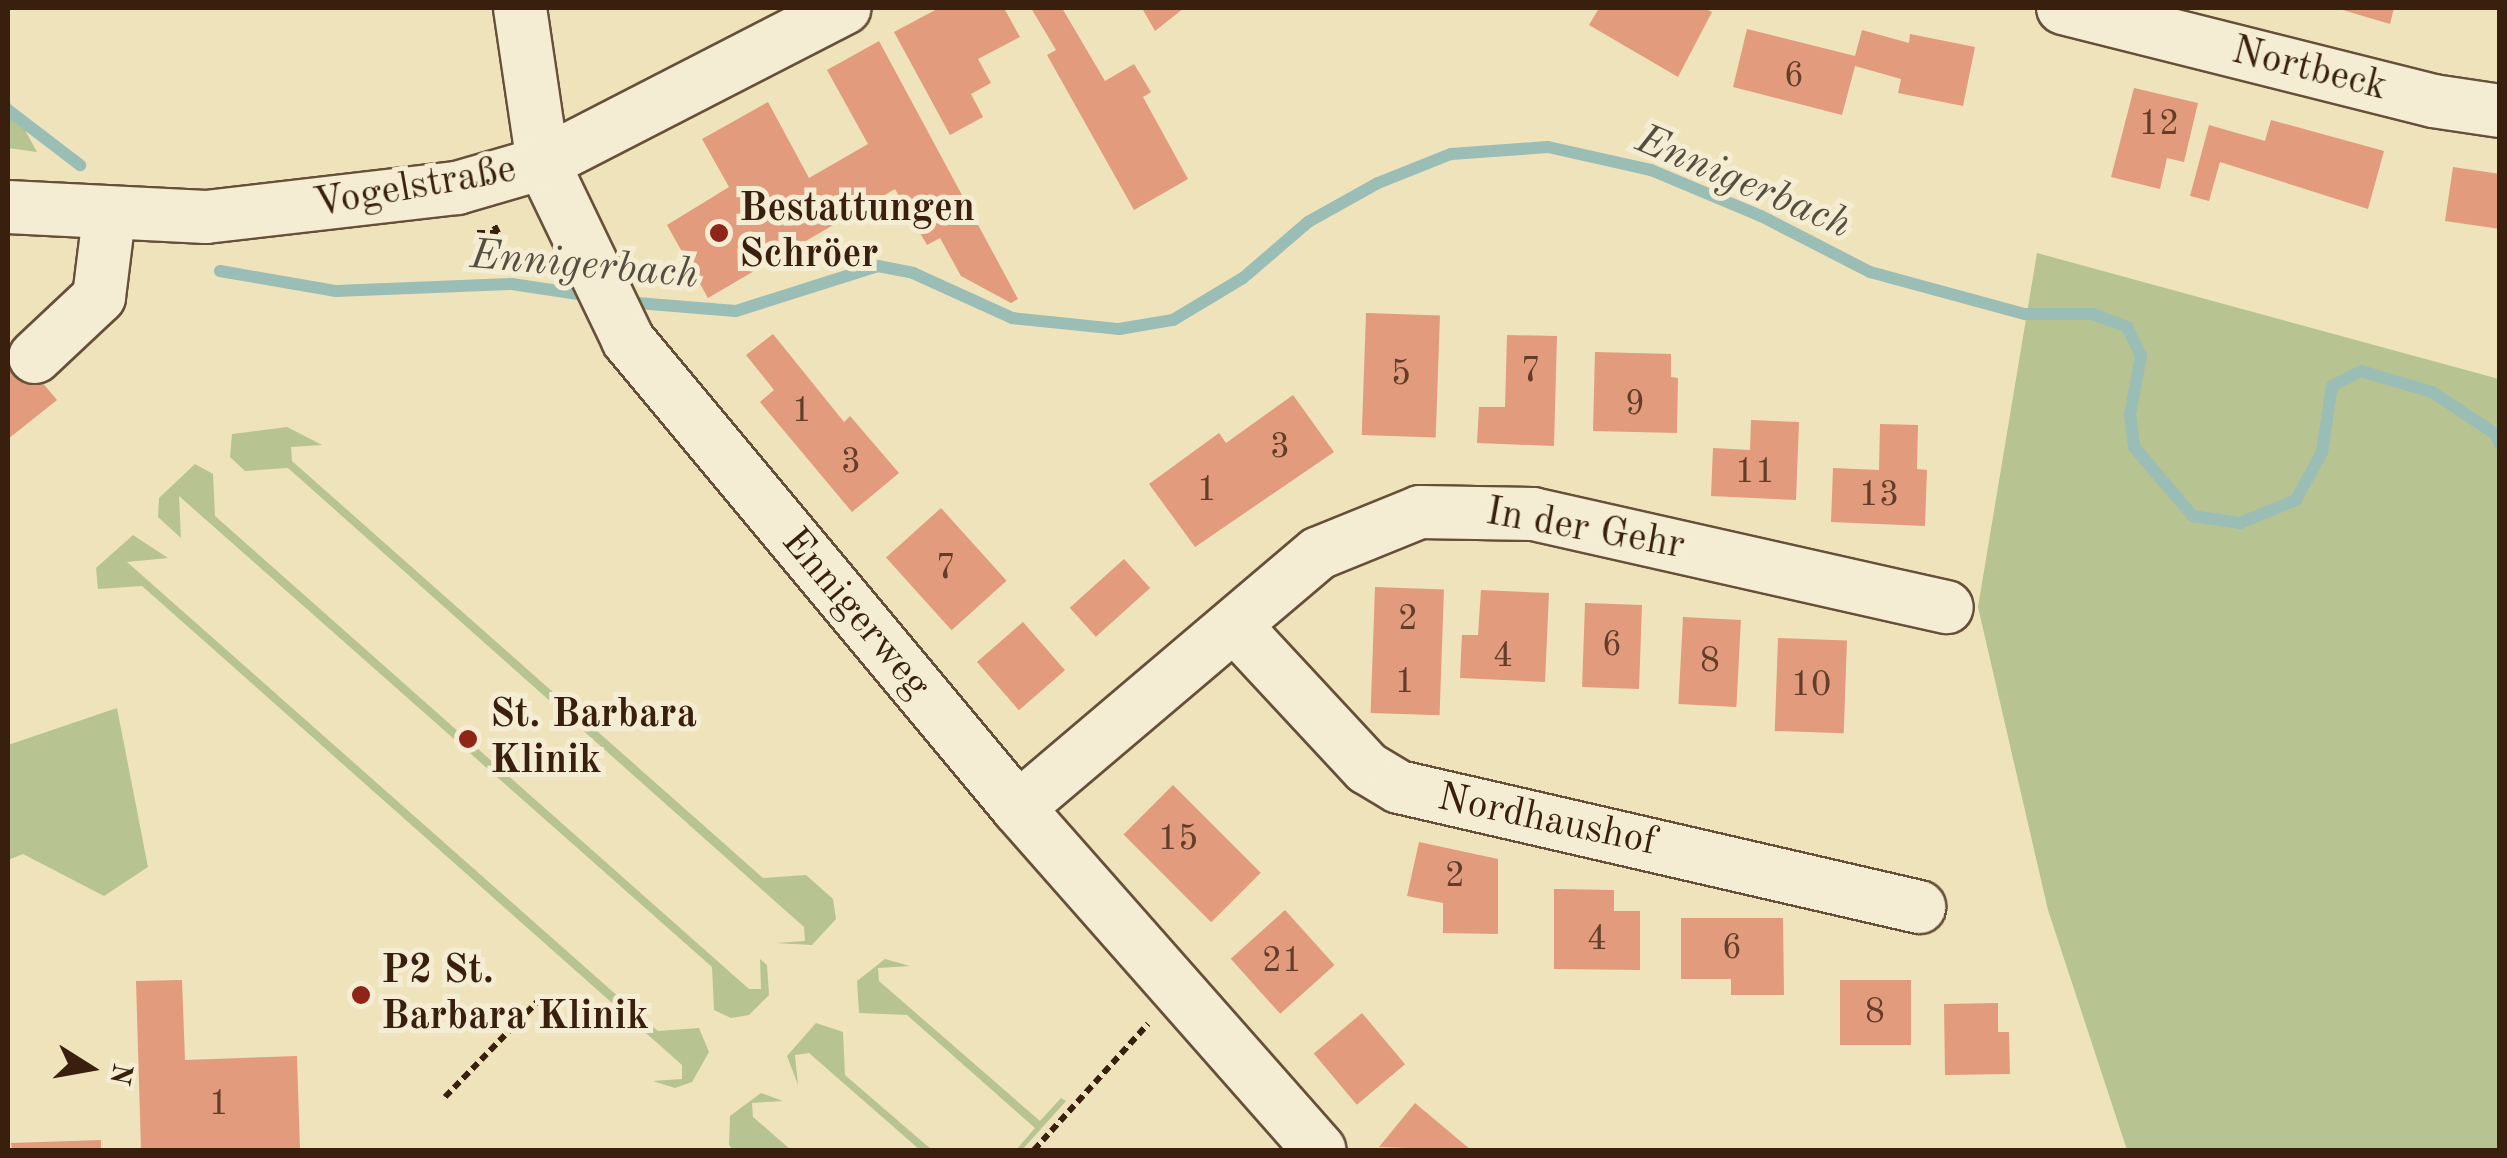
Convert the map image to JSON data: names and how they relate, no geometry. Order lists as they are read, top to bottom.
{
  "streets": {
    "street": [
      "Nortbeck",
      "Vogelstraße",
      "In der Gehr",
      "Ennigerweg",
      "Nordhaushof"
    ]
  },
  "crossings": [
    ["Vogelstraße", "Ennigerweg"],
    ["In der Gehr", "Ennigerweg"],
    ["In der Gehr", "Nordhaushof"]
  ],
  "water": ["Ennigerbach"],
  "places": ["Bestattungen Schröer", "St. Barbara Klinik", "P2 St. Barbara Klinik"],
  "house_numbers": [
    "6",
    "12",
    "7",
    "5",
    "9",
    "1",
    "3",
    "3",
    "11",
    "1",
    "13",
    "7",
    "2",
    "6",
    "4",
    "8",
    "1",
    "10",
    "15",
    "2",
    "4",
    "6",
    "21",
    "8",
    "1"
  ],
  "north": "right"
}
